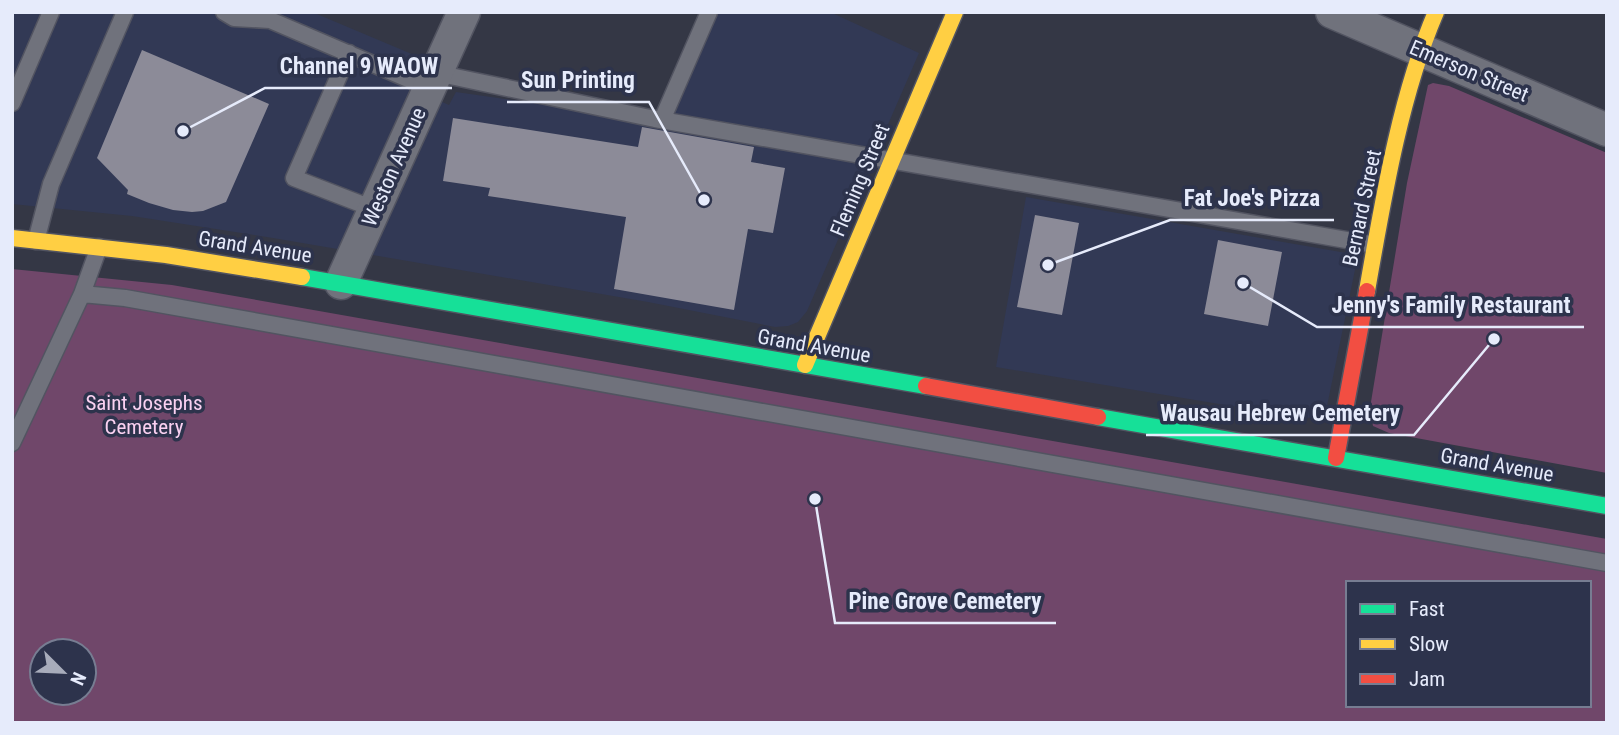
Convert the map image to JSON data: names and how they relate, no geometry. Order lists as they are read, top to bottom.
{
  "streets": {
    "main road": ["Fleming Street", "Bernard Street", "Grand Avenue"],
    "street": ["Emerson Street", "Weston Avenue"]
  },
  "crossings": [
    ["Emerson Street", "Bernard Street"],
    ["Weston Avenue", "Grand Avenue"],
    ["Fleming Street", "Grand Avenue"],
    ["Bernard Street", "Grand Avenue"]
  ],
  "parks": ["Saint Josephs Cemetery"],
  "places": [
    "Channel 9 WAOW",
    "Sun Printing",
    "Fat Joe's Pizza",
    "Jenny's Family Restaurant",
    "Wausau Hebrew Cemetery",
    "Pine Grove Cemetery"
  ],
  "legend": ["Fast", "Slow", "Jam"],
  "north": "bottom right"
}
